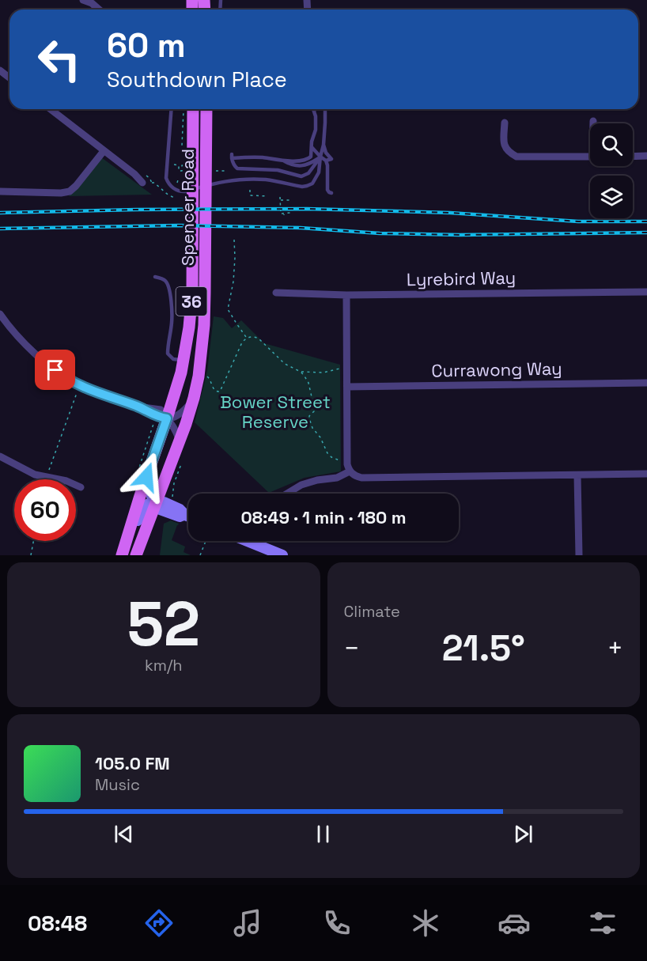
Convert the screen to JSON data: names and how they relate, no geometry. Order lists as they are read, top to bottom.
{
  "streets": {
    "main road": ["Spencer Road", "36"],
    "street": ["Lyrebird Way", "Currawong Way"]
  },
  "parks": ["Bower Street Reserve"],
  "page": {
    "turn": ["60 m", "Southdown Place"],
    "limit": "60",
    "trip": "08:49 · 1 min · 180 m",
    "tile": [
      ["52", "km/h"],
      "Climate"
    ],
    "heat": ["−", "21.5°", "+"],
    "song": ["105.0 FM", "Music"],
    "tabs": "08:48"
  }
}
